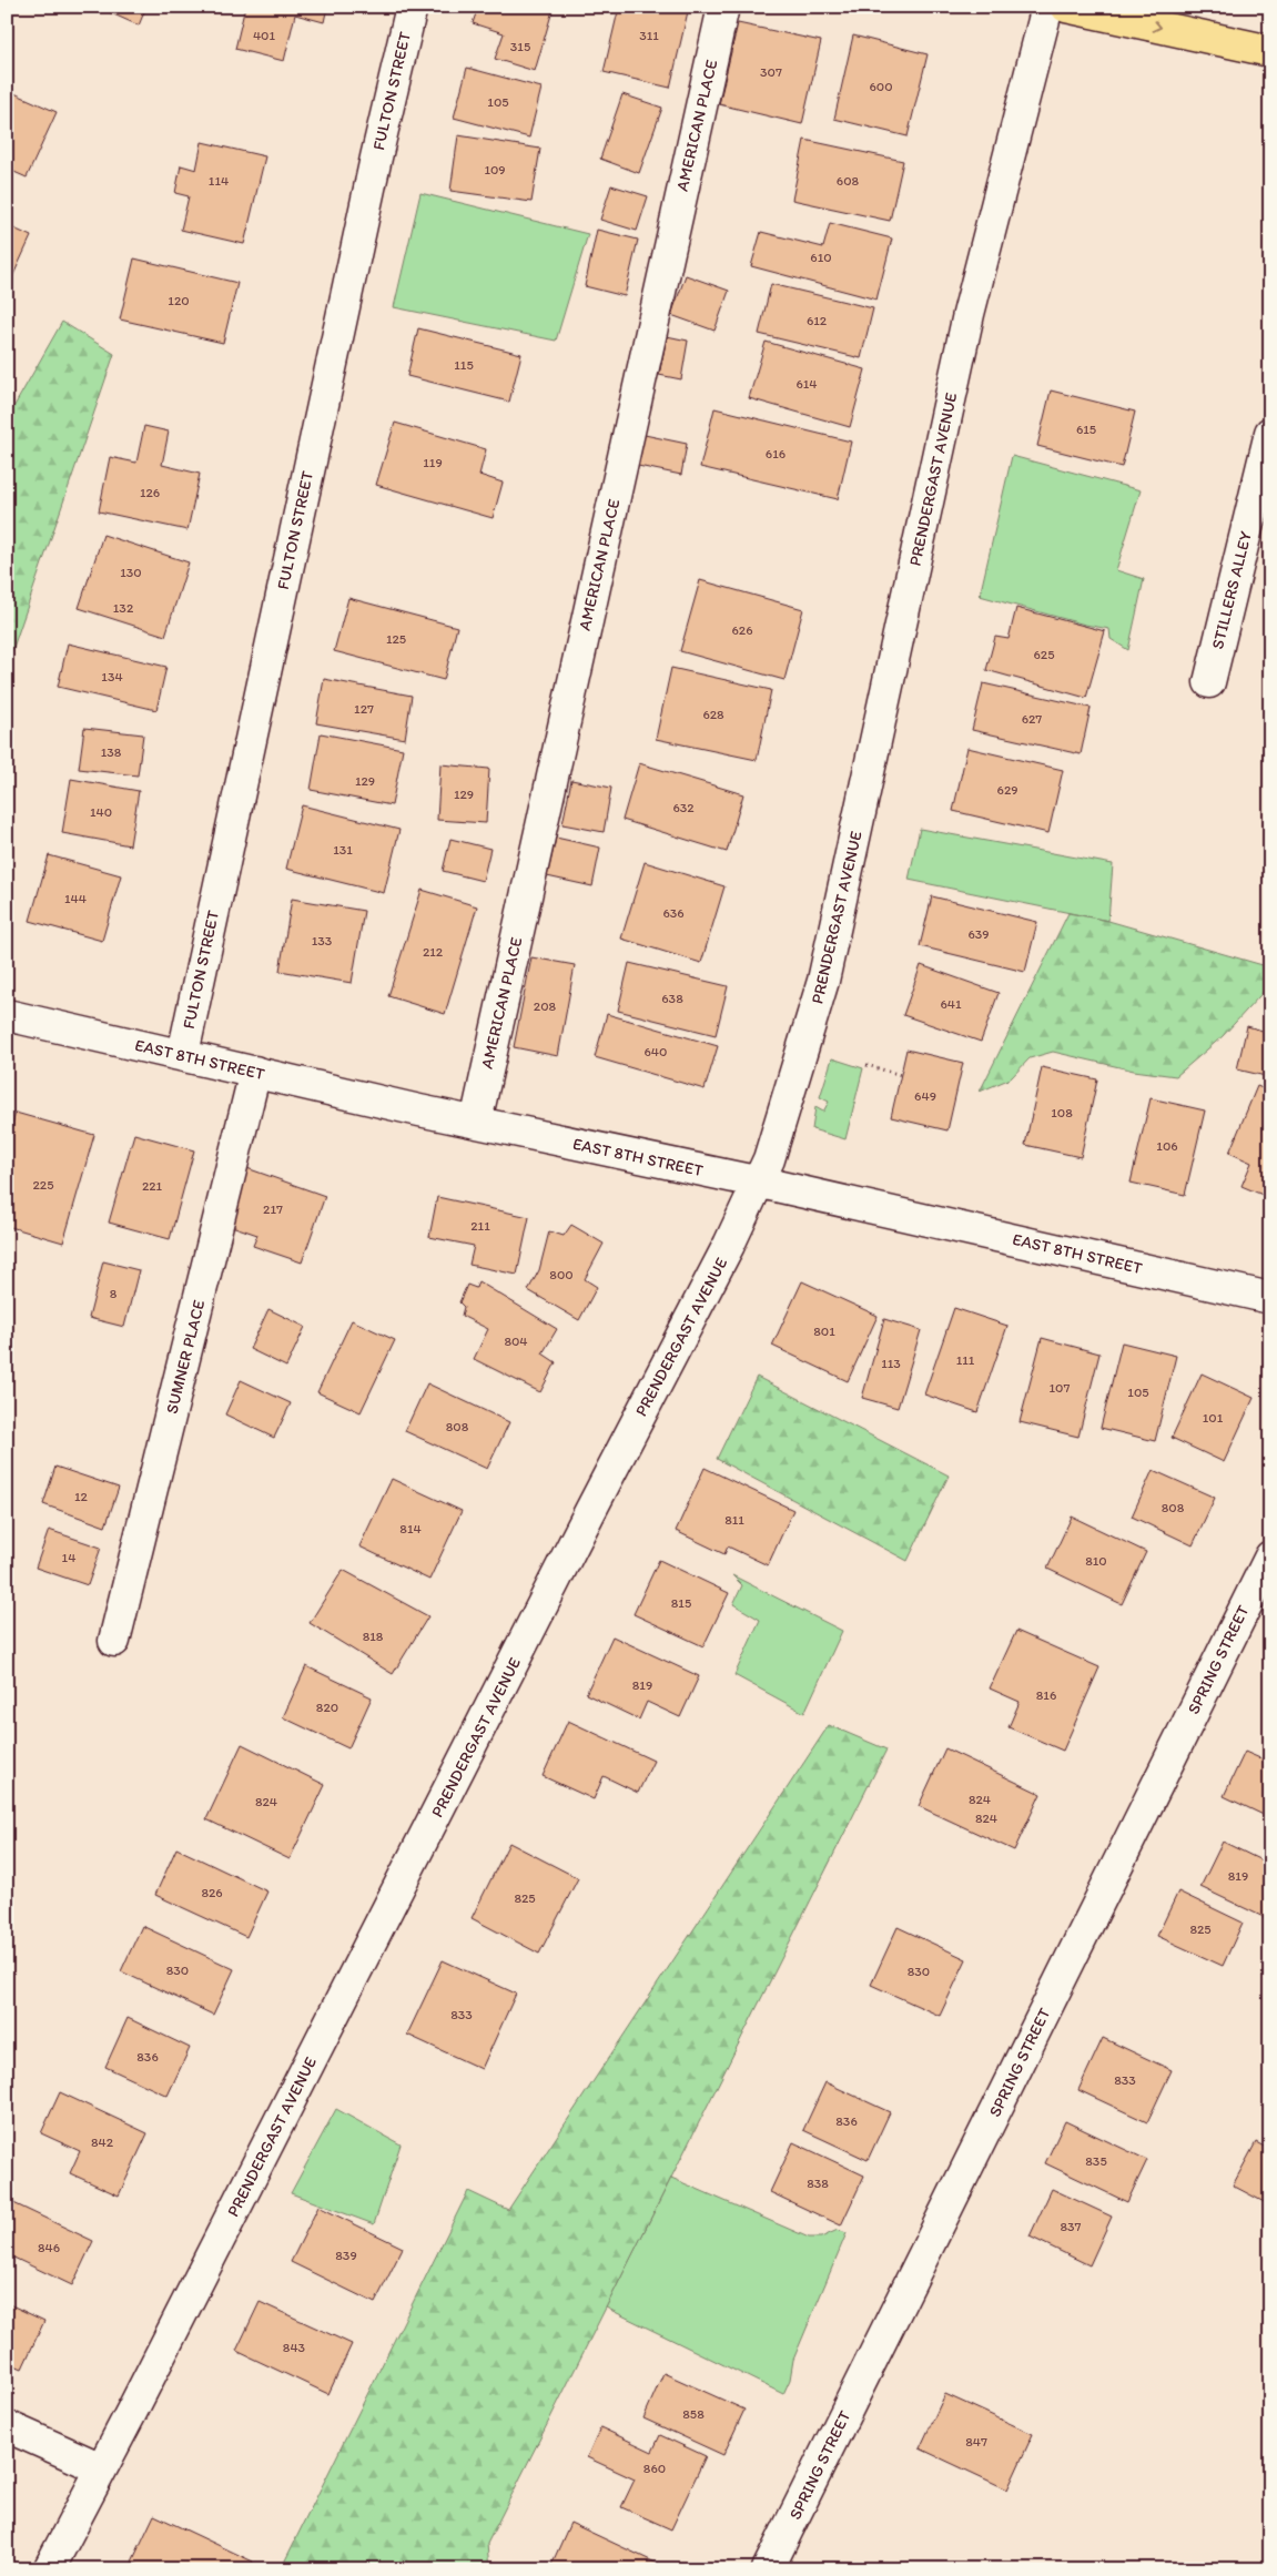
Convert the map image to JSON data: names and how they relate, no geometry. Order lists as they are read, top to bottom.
{
  "streets": {
    "street": [
      "FULTON STREET",
      "AMERICAN PLACE",
      "PRENDERGAST AVENUE",
      "STILLERS ALLEY",
      "EAST 8TH STREET",
      "SUMNER PLACE",
      "SPRING STREET"
    ]
  },
  "crossings": [
    ["FULTON STREET", "EAST 8TH STREET"],
    ["AMERICAN PLACE", "EAST 8TH STREET"],
    ["PRENDERGAST AVENUE", "EAST 8TH STREET"],
    ["EAST 8TH STREET", "SUMNER PLACE"]
  ],
  "house_numbers": [
    "401",
    "311",
    "315",
    "307",
    "600",
    "105",
    "109",
    "114",
    "608",
    "610",
    "120",
    "612",
    "115",
    "614",
    "615",
    "616",
    "119",
    "126",
    "130",
    "132",
    "626",
    "125",
    "625",
    "134",
    "127",
    "628",
    "627",
    "138",
    "129",
    "629",
    "129",
    "632",
    "140",
    "131",
    "144",
    "636",
    "639",
    "133",
    "212",
    "638",
    "641",
    "208",
    "640",
    "649",
    "108",
    "106",
    "225",
    "221",
    "217",
    "211",
    "800",
    "8",
    "801",
    "804",
    "111",
    "113",
    "107",
    "105",
    "101",
    "808",
    "12",
    "808",
    "811",
    "814",
    "14",
    "810",
    "815",
    "818",
    "819",
    "816",
    "820",
    "824",
    "824",
    "824",
    "819",
    "826",
    "825",
    "825",
    "830",
    "830",
    "833",
    "836",
    "833",
    "836",
    "842",
    "835",
    "838",
    "837",
    "846",
    "839",
    "843",
    "858",
    "847",
    "860"
  ]
}
